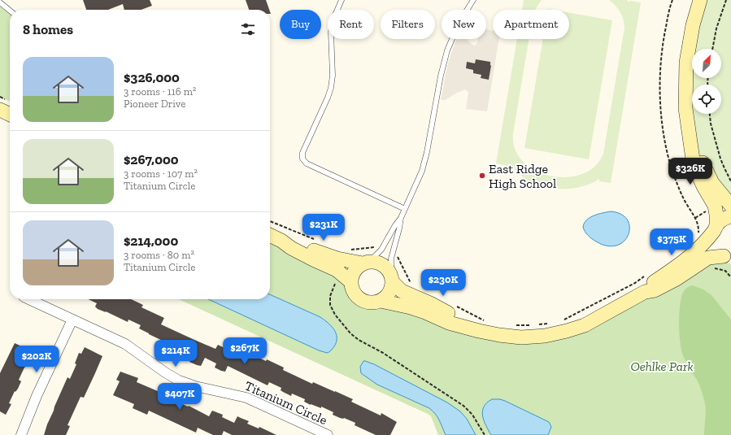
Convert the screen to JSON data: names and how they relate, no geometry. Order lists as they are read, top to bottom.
{
  "streets": {
    "street": ["Titanium Circle"]
  },
  "parks": ["Oehlke Park"],
  "places": ["East Ridge High School"],
  "north": "top right",
  "page": {
    "chip": [
      "Buy",
      "Rent",
      "Filters",
      "New",
      "Apartment"
    ],
    "heading": "8 homes",
    "list": [
      {
        "name": "$326,000",
        "note": "3 rooms · 116 m² · Pioneer Drive"
      },
      {
        "name": "$267,000",
        "note": "3 rooms · 107 m² · Titanium Circle"
      },
      {
        "name": "$214,000",
        "note": "3 rooms · 80 m² · Titanium Circle"
      }
    ],
    "price": [
      "$326K",
      "$231K",
      "$375K",
      "$230K",
      "$267K",
      "$214K",
      "$202K",
      "$407K"
    ]
  }
}
